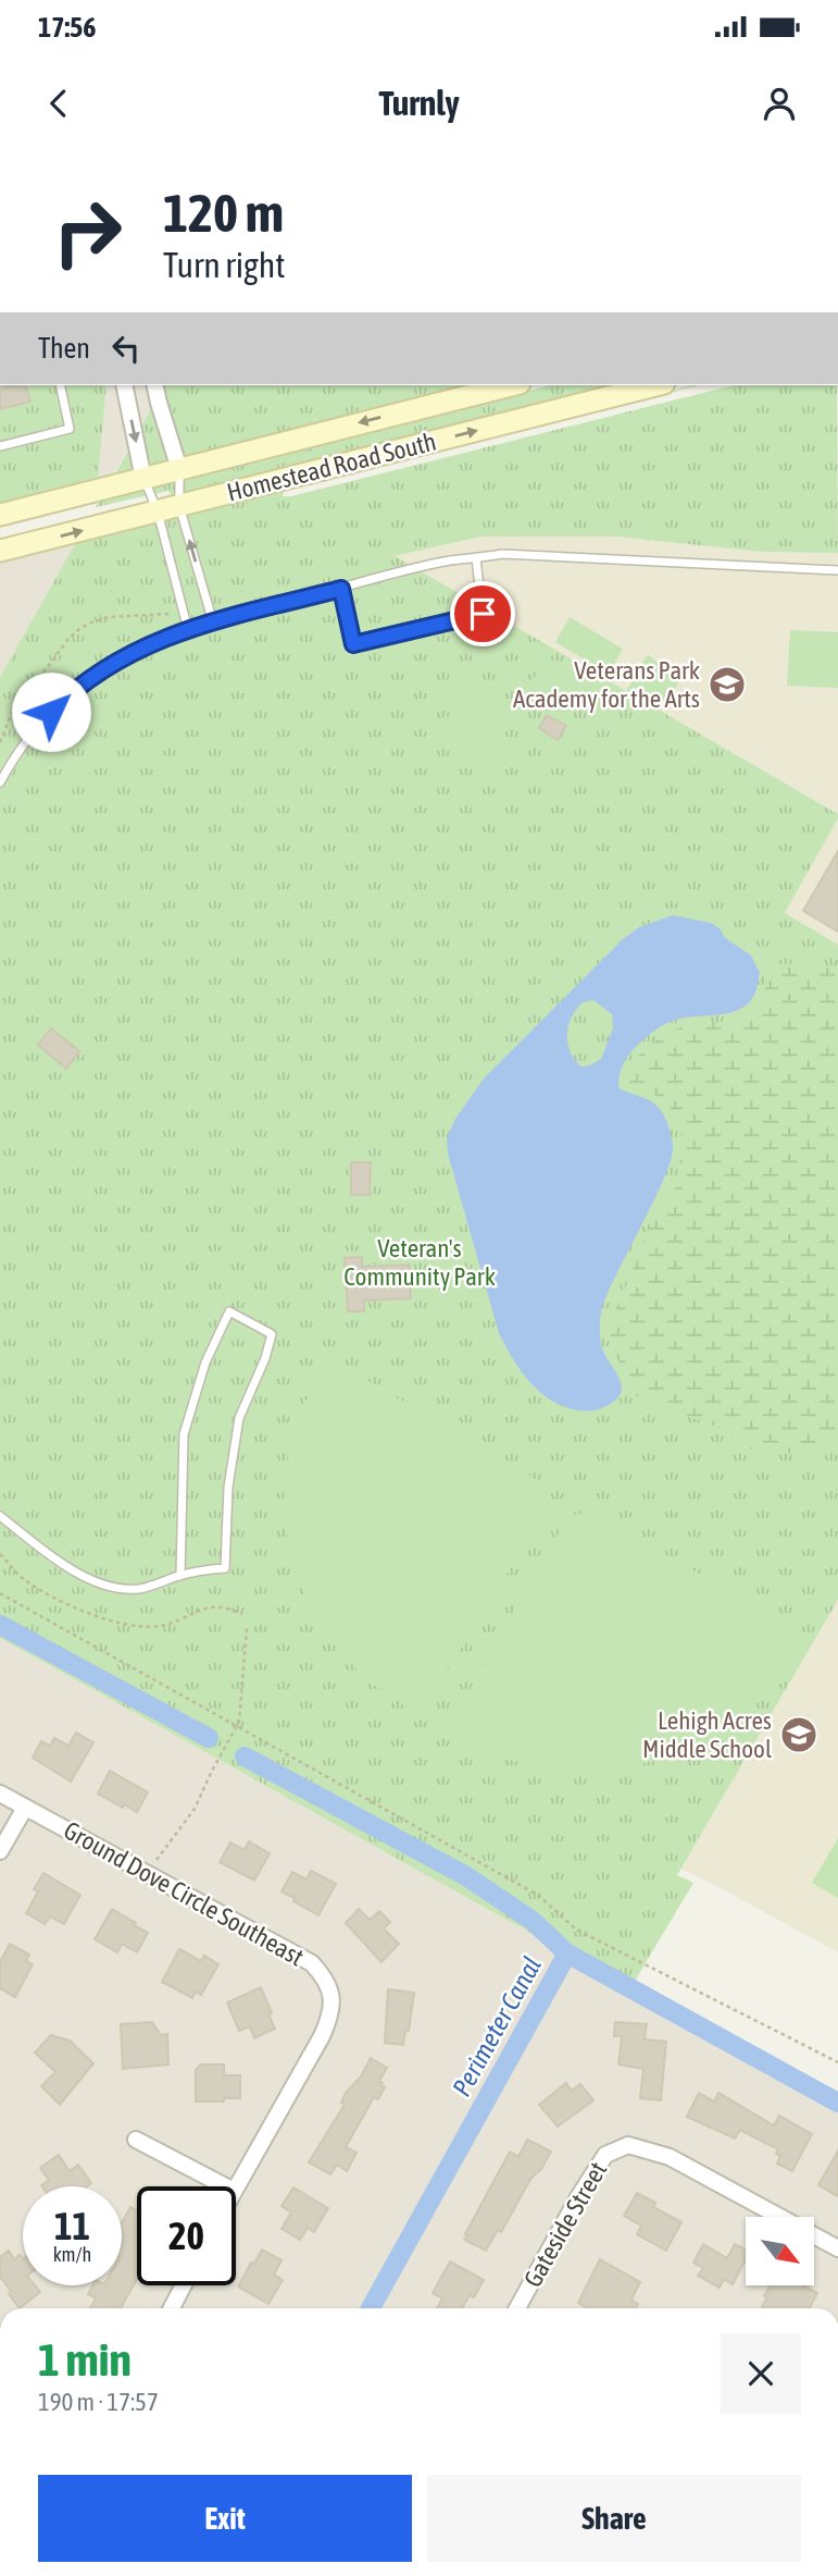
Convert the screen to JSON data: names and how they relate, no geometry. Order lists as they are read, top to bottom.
{
  "streets": {
    "main road": ["Homestead Road South"],
    "street": ["Ground Dove Circle Southeast", "Gateside Street"]
  },
  "water": ["Perimeter Canal"],
  "parks": ["Veteran's Community Park"],
  "places": {
    "school or university": ["Veterans Park Academy for the Arts", "Lehigh Acres Middle School"]
  },
  "north": "bottom right",
  "page": {
    "status": "17:56",
    "header": "Turnly",
    "turn": ["120 m", "Turn right"],
    "then": "Then",
    "speed": "11 km/h",
    "limit": "20",
    "heading": ["1 min", "190 m · 17:57"],
    "buttons": ["Exit", "Share"]
  }
}
